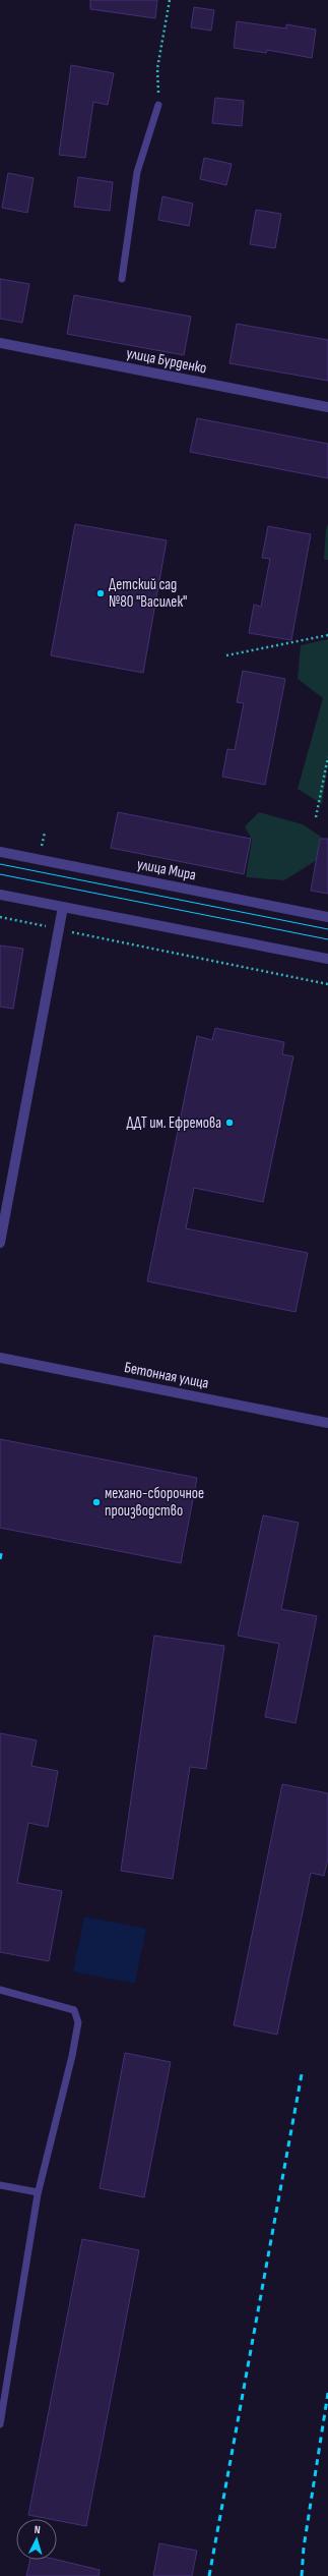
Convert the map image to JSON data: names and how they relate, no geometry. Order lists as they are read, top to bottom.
{
  "streets": {
    "street": ["улица Бурденко", "улица Мира", "Бетонная улица"]
  },
  "places": ["Детский сад №80 \"Василек\"", "ДДТ им. Ефремова", "механо-сборочное производство"],
  "north": "top"
}
